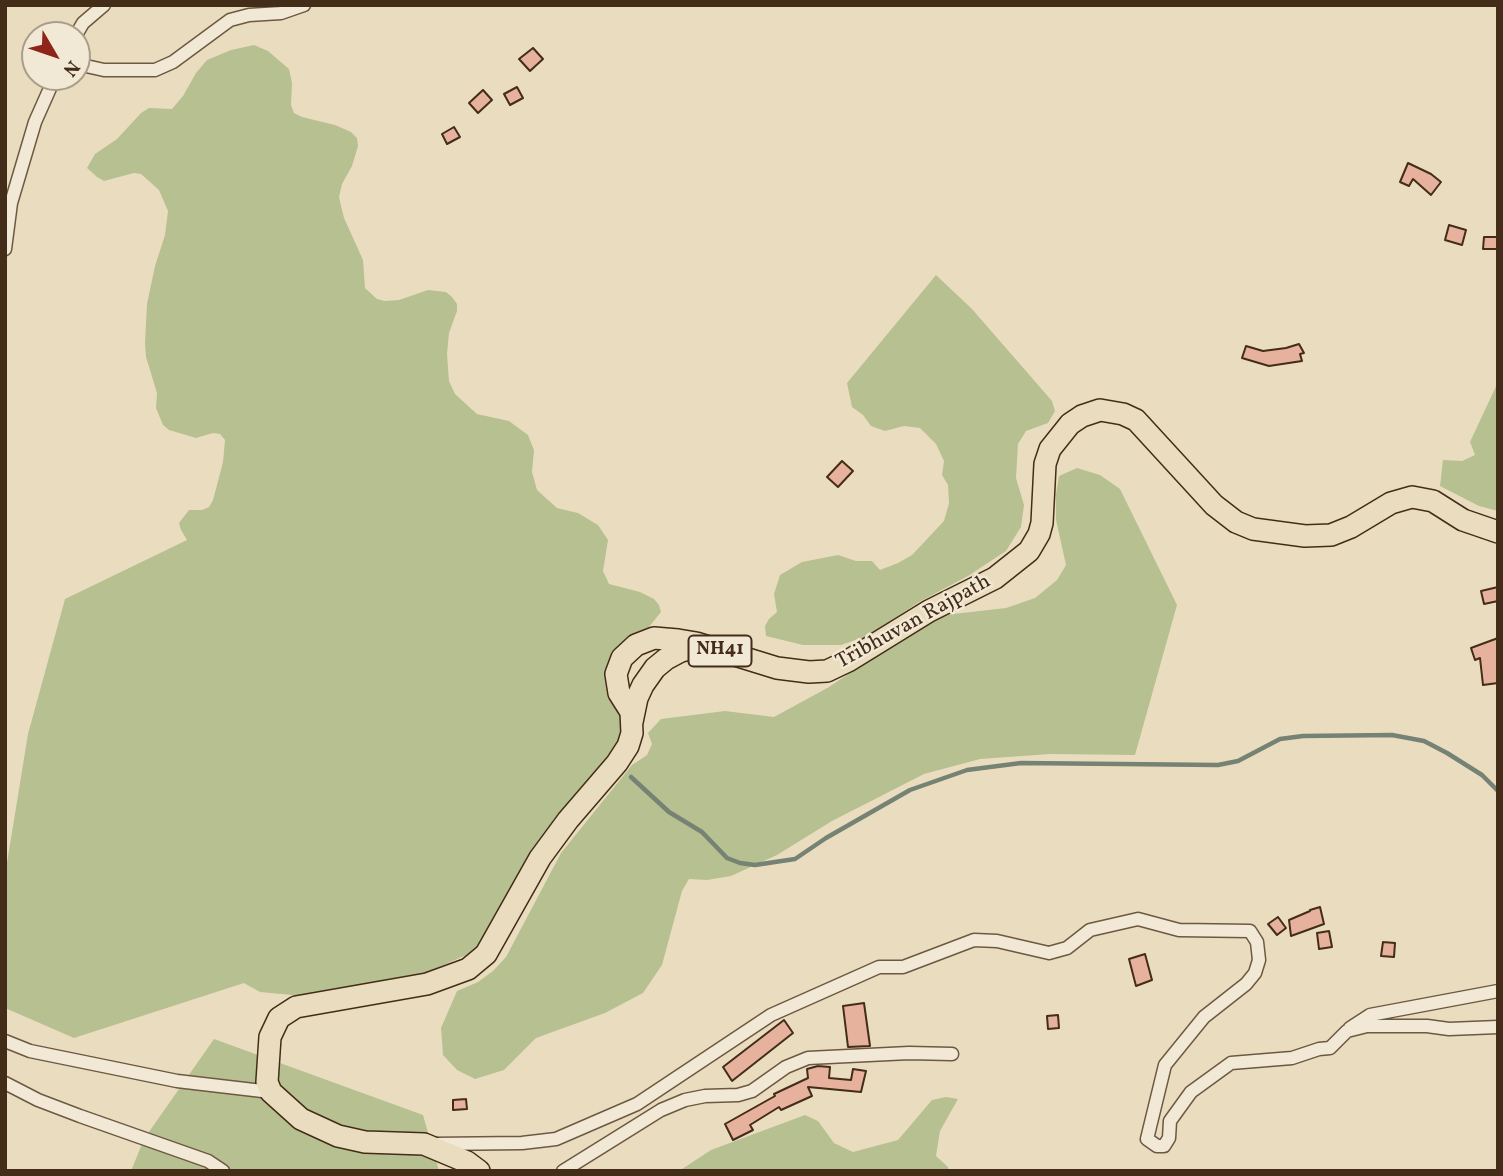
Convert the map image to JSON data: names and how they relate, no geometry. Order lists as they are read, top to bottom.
{
  "streets": {
    "highway": ["Tribhuvan Rajpath", "NH41"]
  },
  "north": "bottom right"
}
